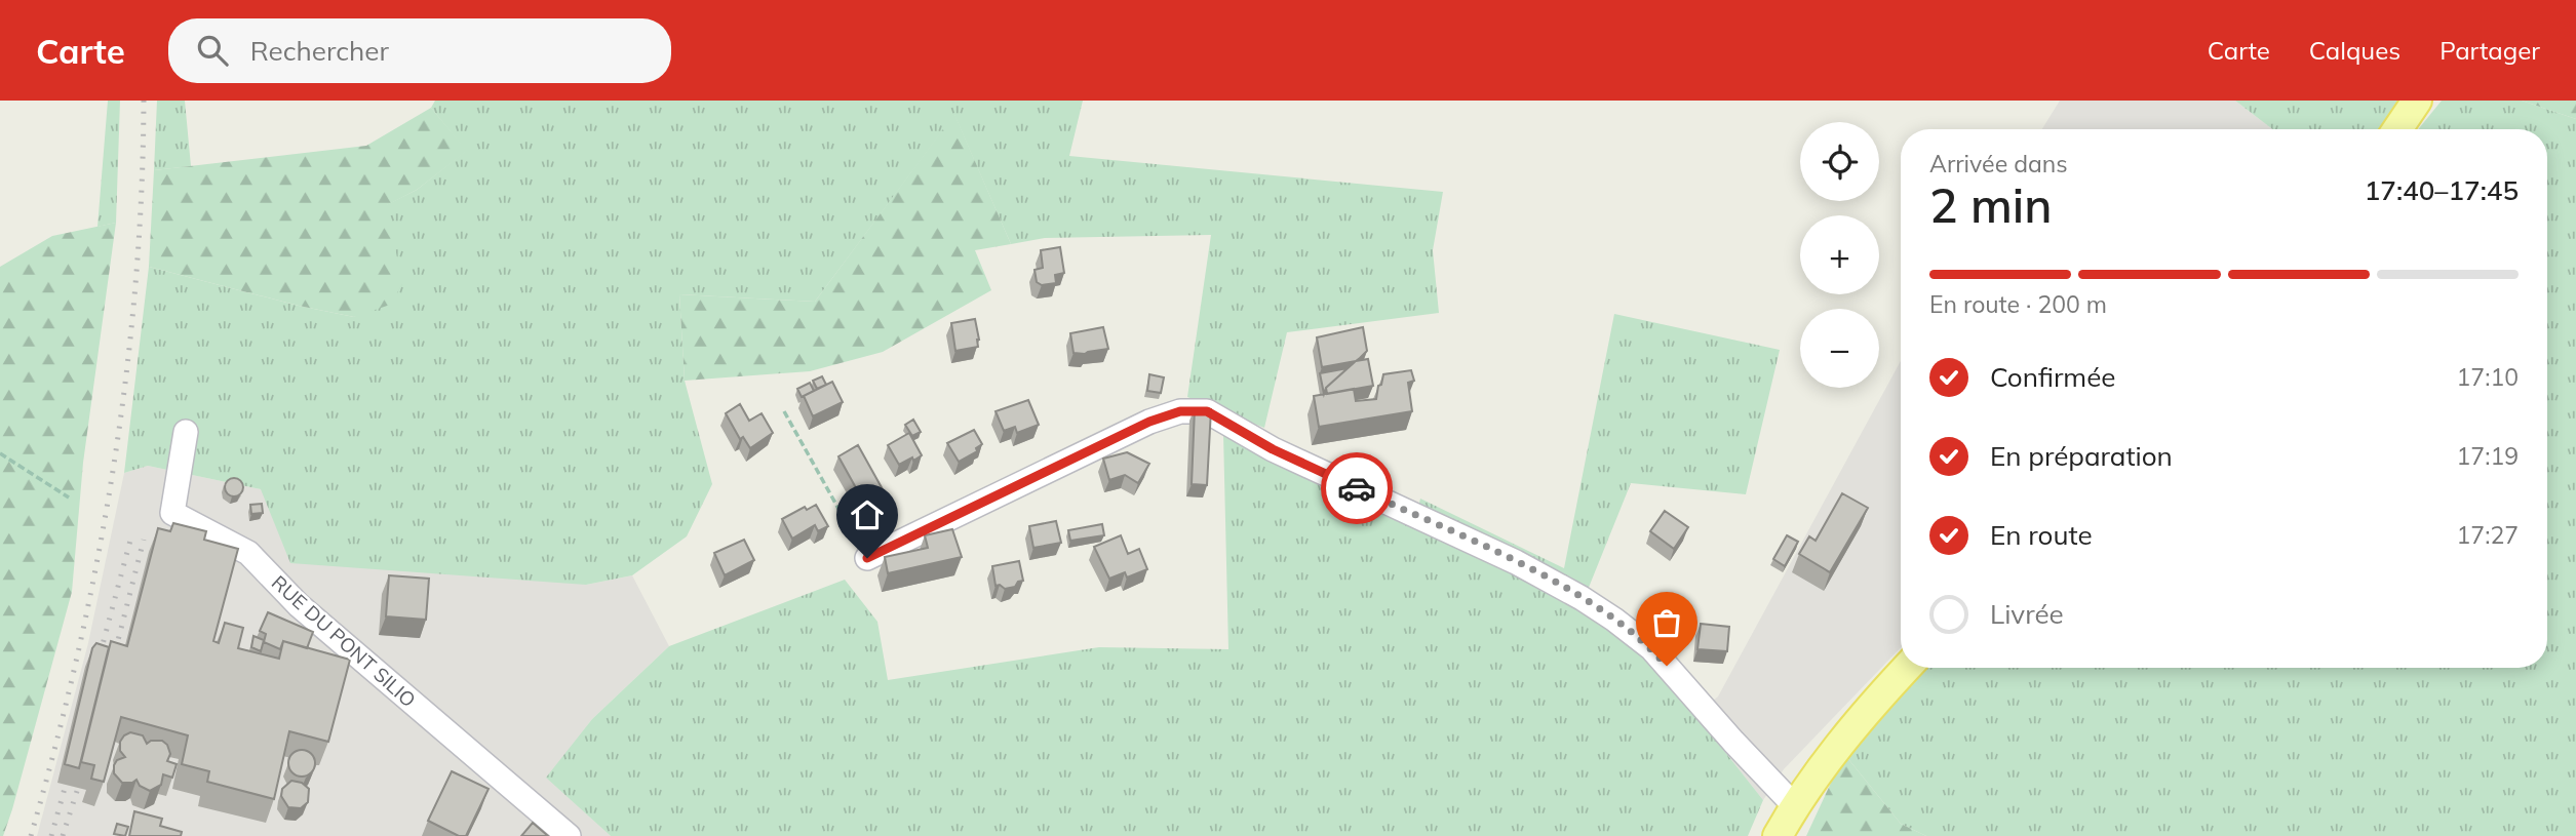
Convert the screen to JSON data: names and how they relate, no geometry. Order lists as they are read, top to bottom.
{
  "streets": {
    "street": ["RUE DU PONT SILIO"]
  },
  "page": {
    "header": "Carte",
    "search": "Rechercher",
    "nav": ["Carte", "Calques", "Partager"],
    "map_buttons": ["+", "−"],
    "heading": ["2 min", "Arrivée dans", "17:40–17:45"],
    "bar": "En route · 200 m",
    "list": [
      ["Confirmée", "17:10"],
      ["En préparation", "17:19"],
      ["En route", "17:27"],
      "Livrée"
    ]
  }
}
